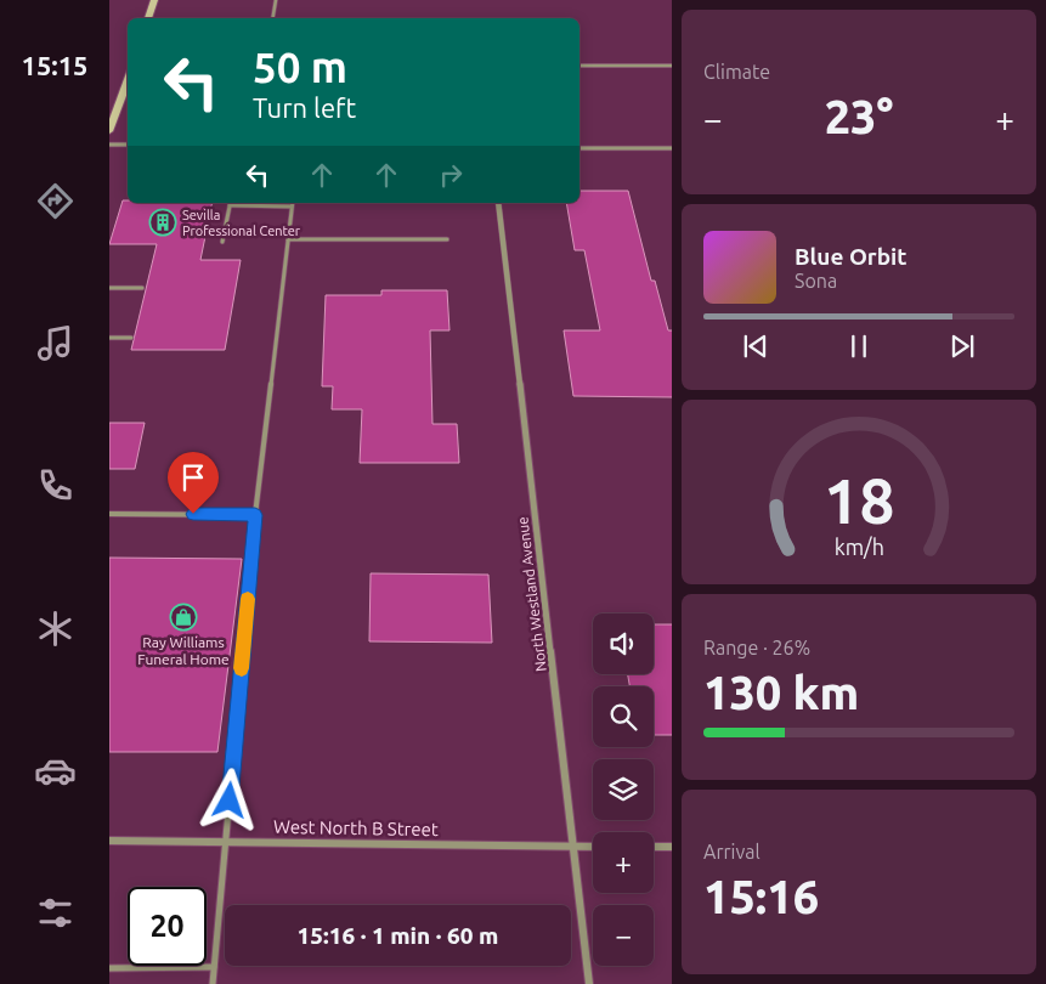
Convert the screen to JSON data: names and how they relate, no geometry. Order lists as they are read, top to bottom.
{
  "streets": {
    "street": ["North Westland Avenue", "West North B Street"]
  },
  "crossings": [
    ["North Westland Avenue", "West North B Street"]
  ],
  "places": {
    "building": ["Sevilla Professional Center"],
    "shop": ["Ray Williams Funeral Home"]
  },
  "page": {
    "tabs": "15:15",
    "tile": [
      "Climate",
      ["Range · 26%", "130 km"],
      ["Arrival", "15:16"]
    ],
    "turn": ["50 m", "Turn left"],
    "heat": ["−", "23°", "+"],
    "song": ["Blue Orbit", "Sona"],
    "map_buttons": ["+", "−"],
    "limit": "20",
    "trip": "15:16 · 1 min · 60 m",
    "gauge": ["18", "km/h"]
  }
}
